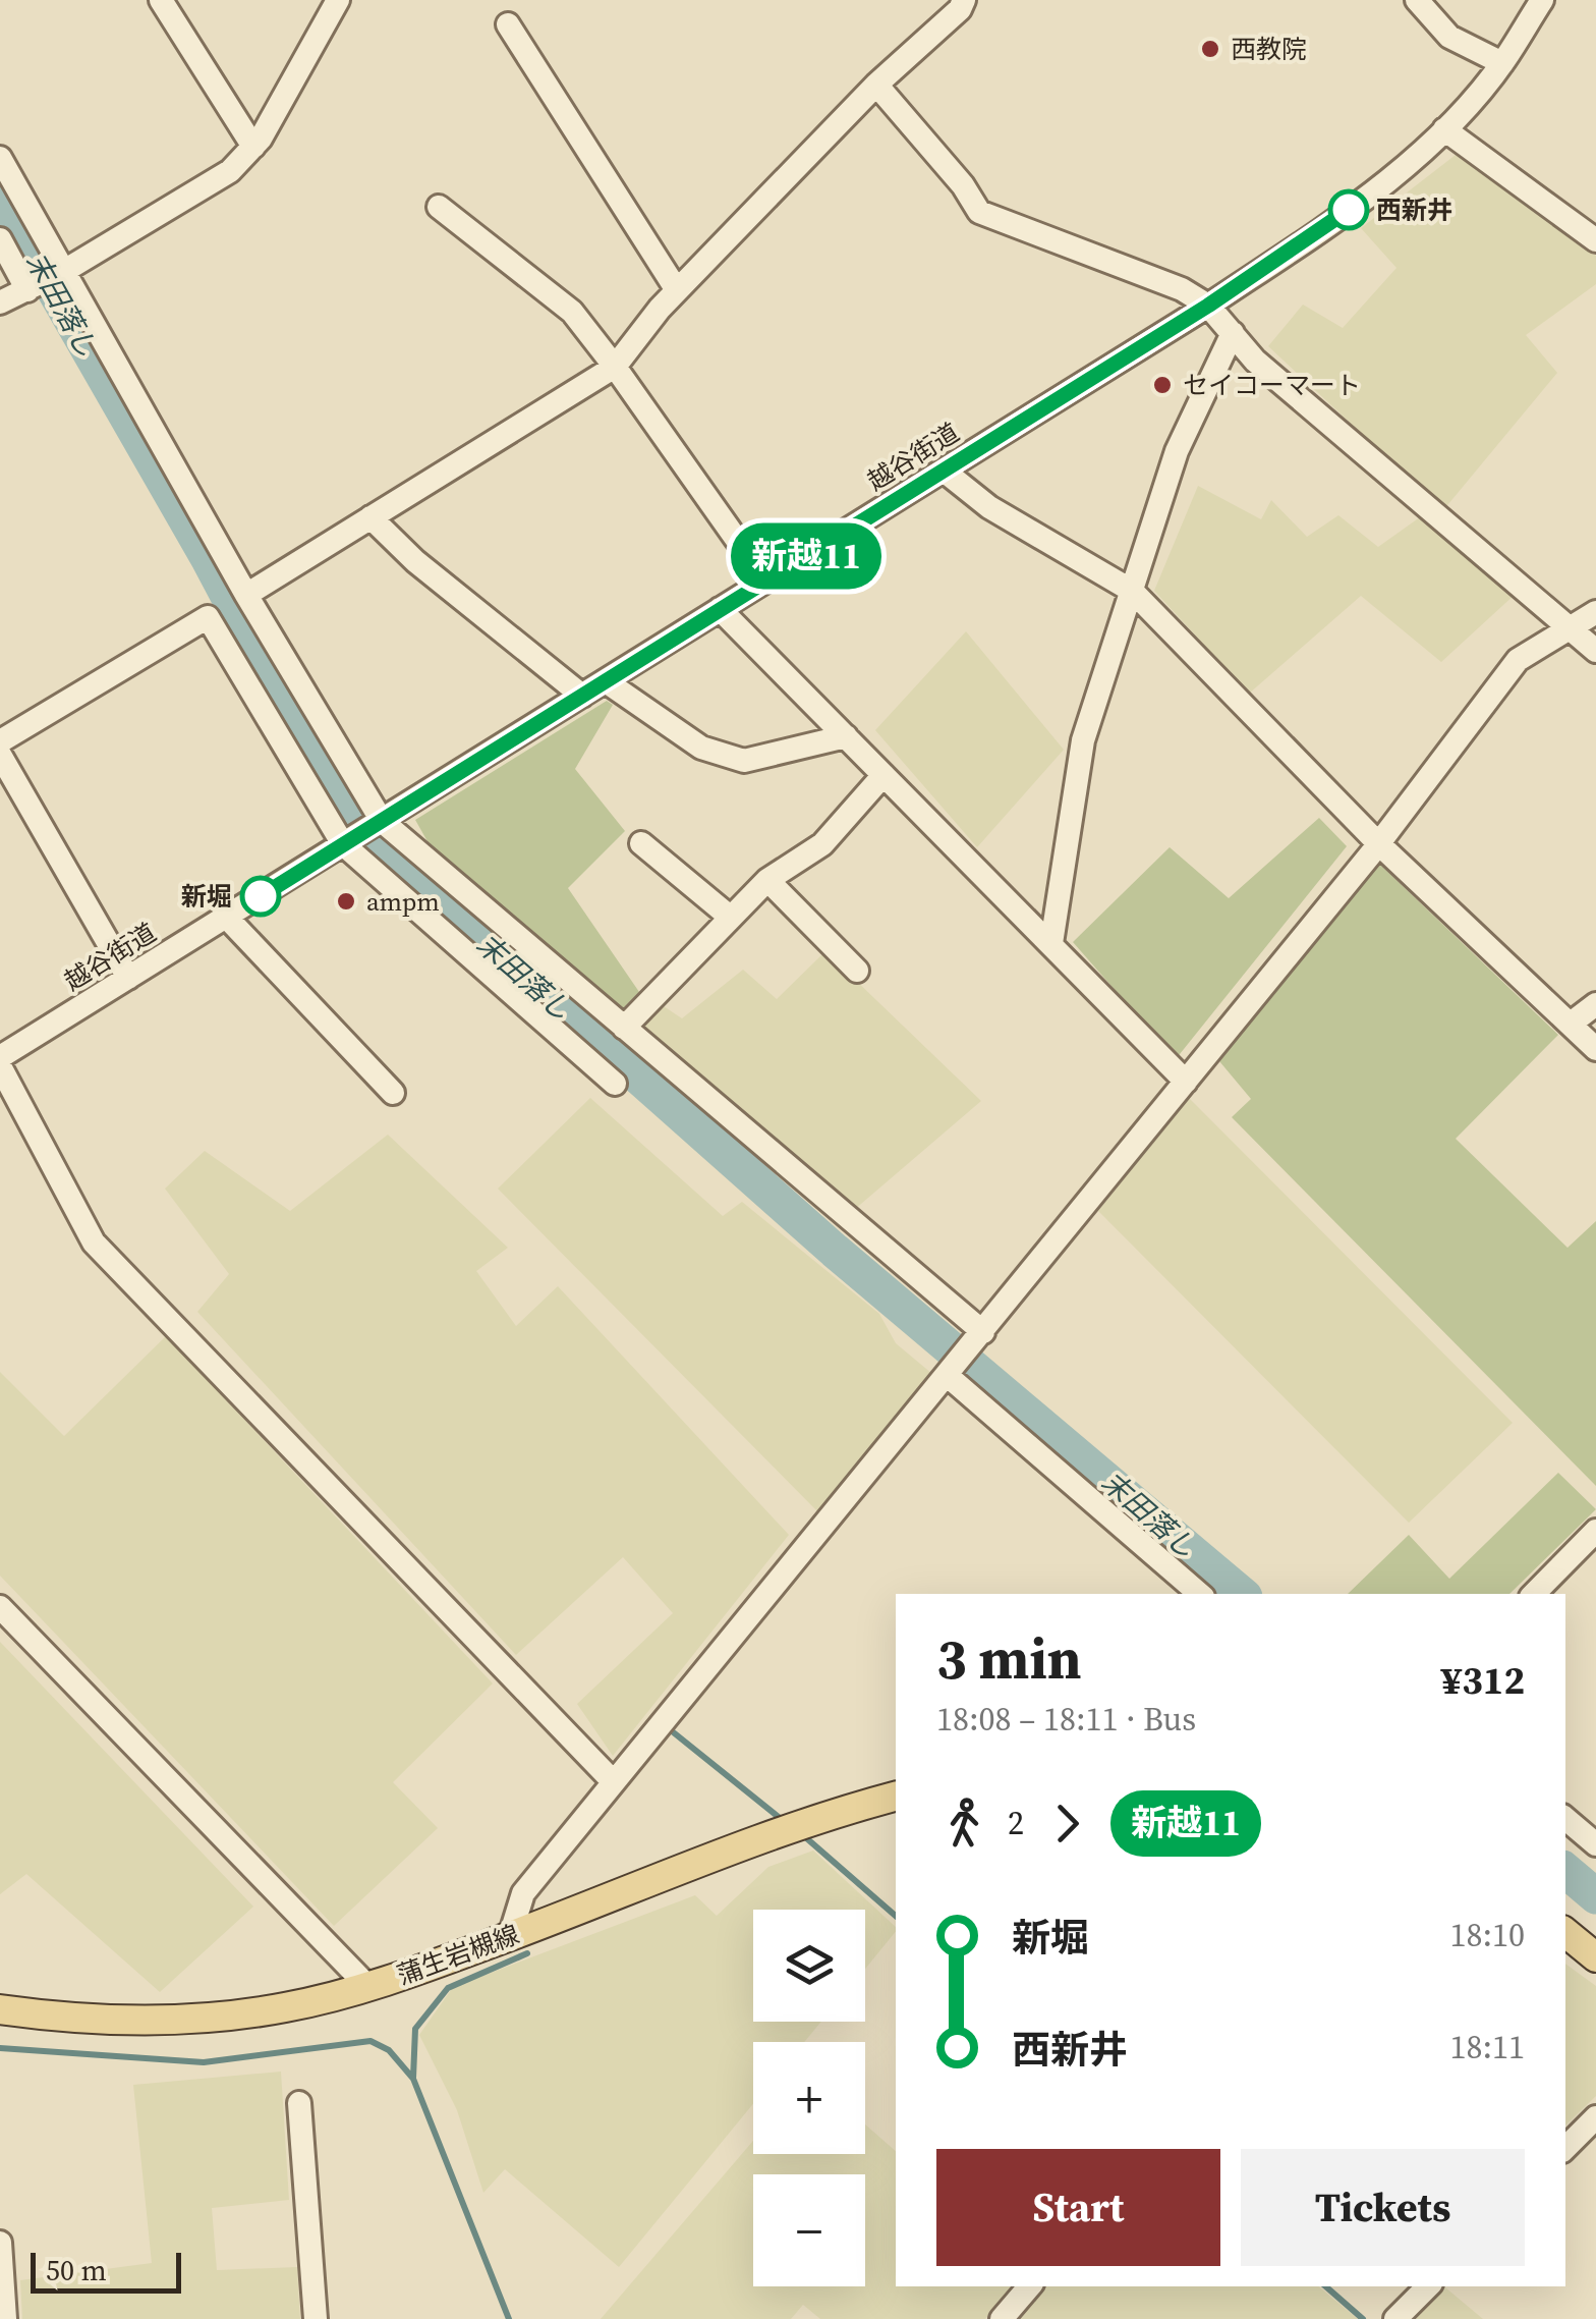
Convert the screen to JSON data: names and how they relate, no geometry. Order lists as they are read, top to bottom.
{
  "streets": {
    "main road": ["蒲生岩槻線"],
    "street": ["越谷街道"]
  },
  "water": ["末田落し"],
  "places": [
    "西教院",
    "西新井",
    "セイコーマート",
    "新堀",
    "ampm"
  ],
  "lines": ["bus line 新越11"],
  "scale_bar": "50 m",
  "page": {
    "on_map": "新越11",
    "heading": ["3 min", "18:08 – 18:11 · Bus", "¥312"],
    "legs": ["2", "新越11"],
    "list": [
      {
        "name": "新堀",
        "value": "18:10"
      },
      {
        "name": "西新井",
        "value": "18:11"
      }
    ],
    "map_buttons": ["+", "−"],
    "buttons": ["Start", "Tickets"],
    "scale": "50 m"
  }
}
